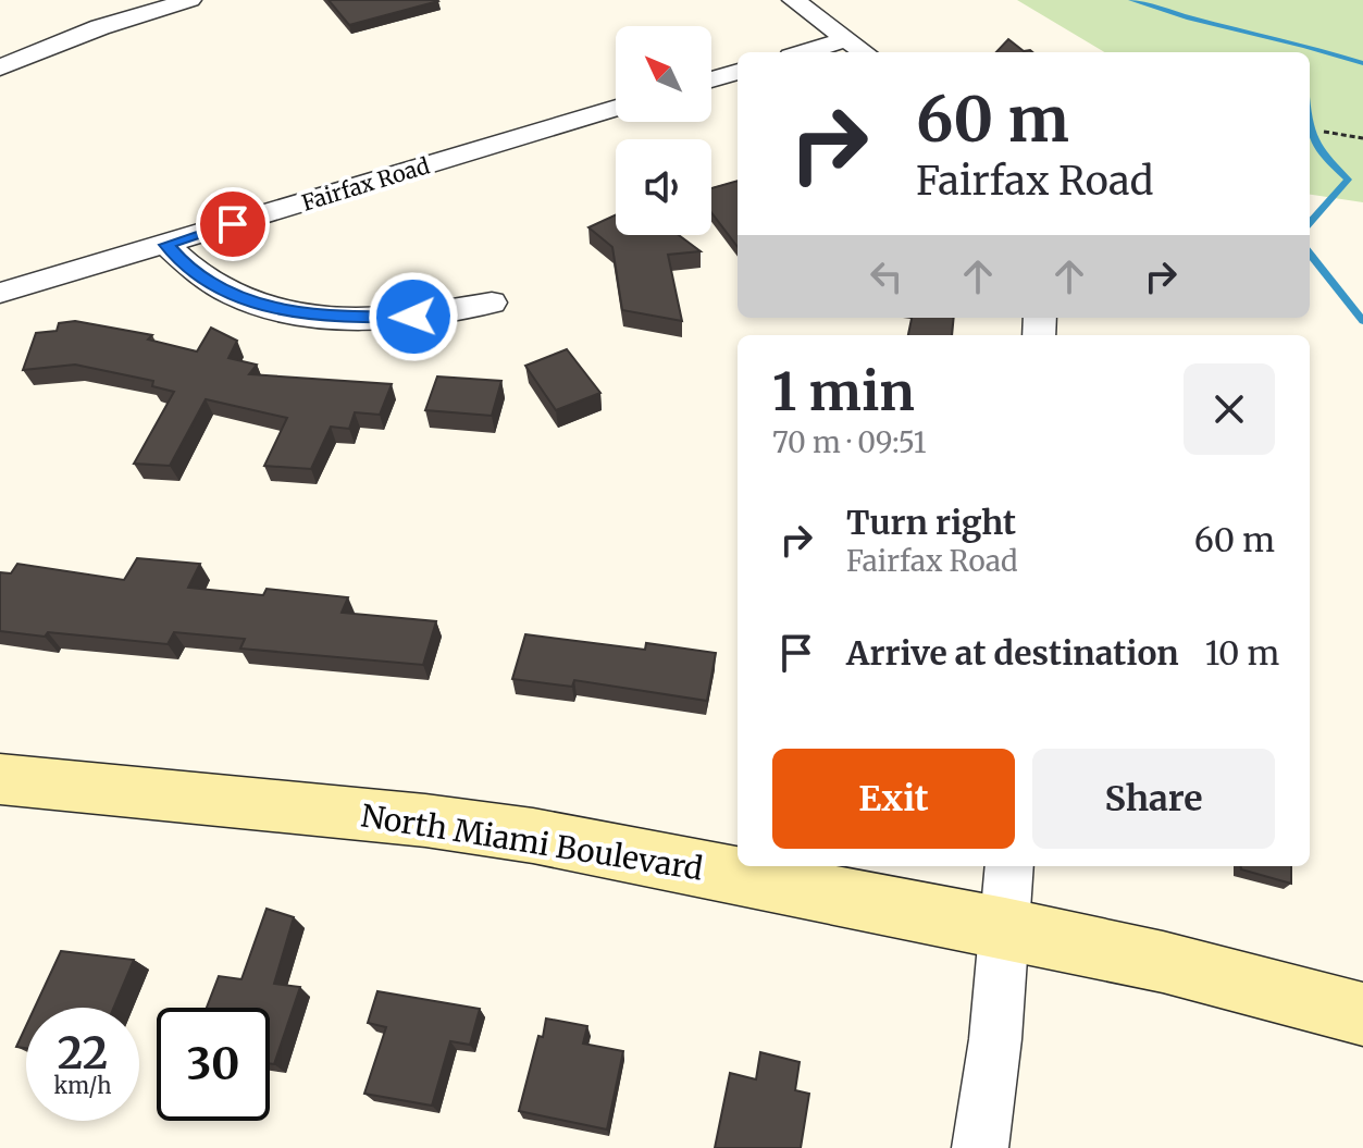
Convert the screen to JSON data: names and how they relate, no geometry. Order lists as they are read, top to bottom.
{
  "streets": {
    "main road": ["North Miami Boulevard"],
    "street": ["Fairfax Road"]
  },
  "north": "top left",
  "page": {
    "turn": ["60 m", "Fairfax Road"],
    "heading": ["1 min", "70 m · 09:51"],
    "list": [
      {
        "name": "Turn right",
        "note": "Fairfax Road",
        "value": "60 m"
      },
      {
        "name": "Arrive at destination",
        "value": "10 m"
      }
    ],
    "buttons": ["Exit", "Share"],
    "speed": "22 km/h",
    "limit": "30"
  }
}
